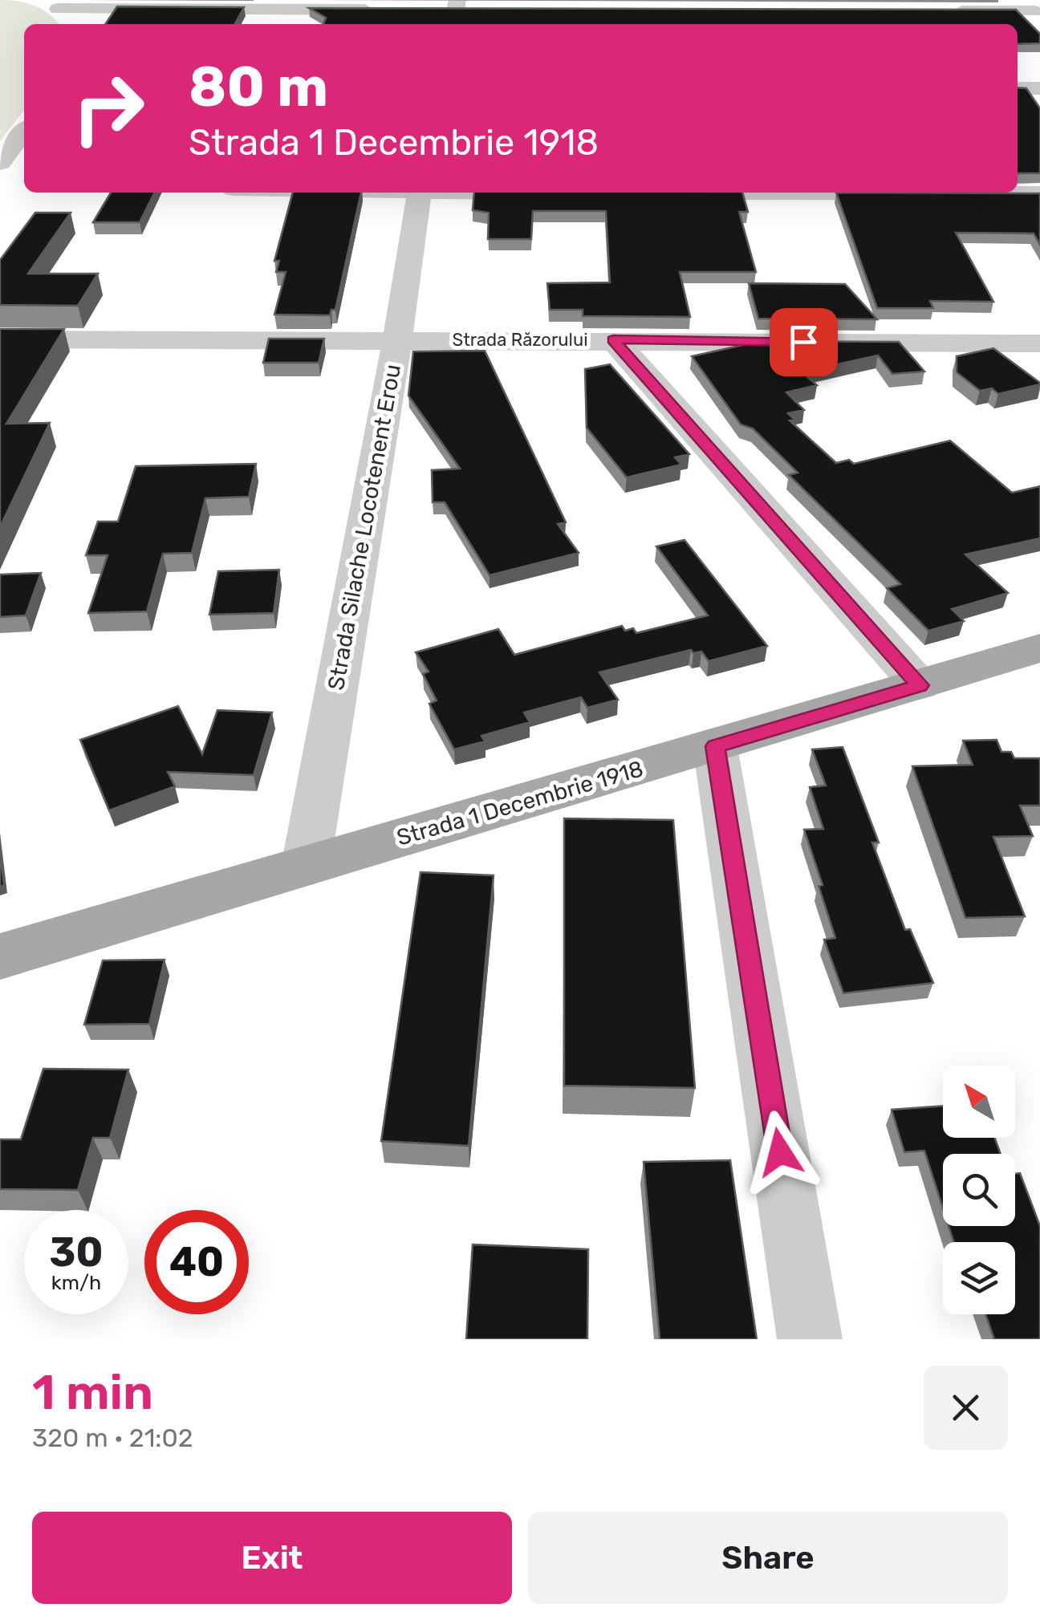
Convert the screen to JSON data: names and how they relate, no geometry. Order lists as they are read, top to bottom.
{
  "streets": {
    "main road": ["Strada 1 Decembrie 1918"],
    "street": ["Strada Răzorului", "Strada Silache Locotenent Erou"]
  },
  "crossings": [
    ["Strada Răzorului", "Strada Silache Locotenent Erou"],
    ["Strada Silache Locotenent Erou", "Strada 1 Decembrie 1918"]
  ],
  "north": "top left",
  "page": {
    "turn": ["80 m", "Strada 1 Decembrie 1918"],
    "speed": "30 km/h",
    "limit": "40",
    "heading": ["1 min", "320 m · 21:02"],
    "buttons": ["Exit", "Share"]
  }
}
